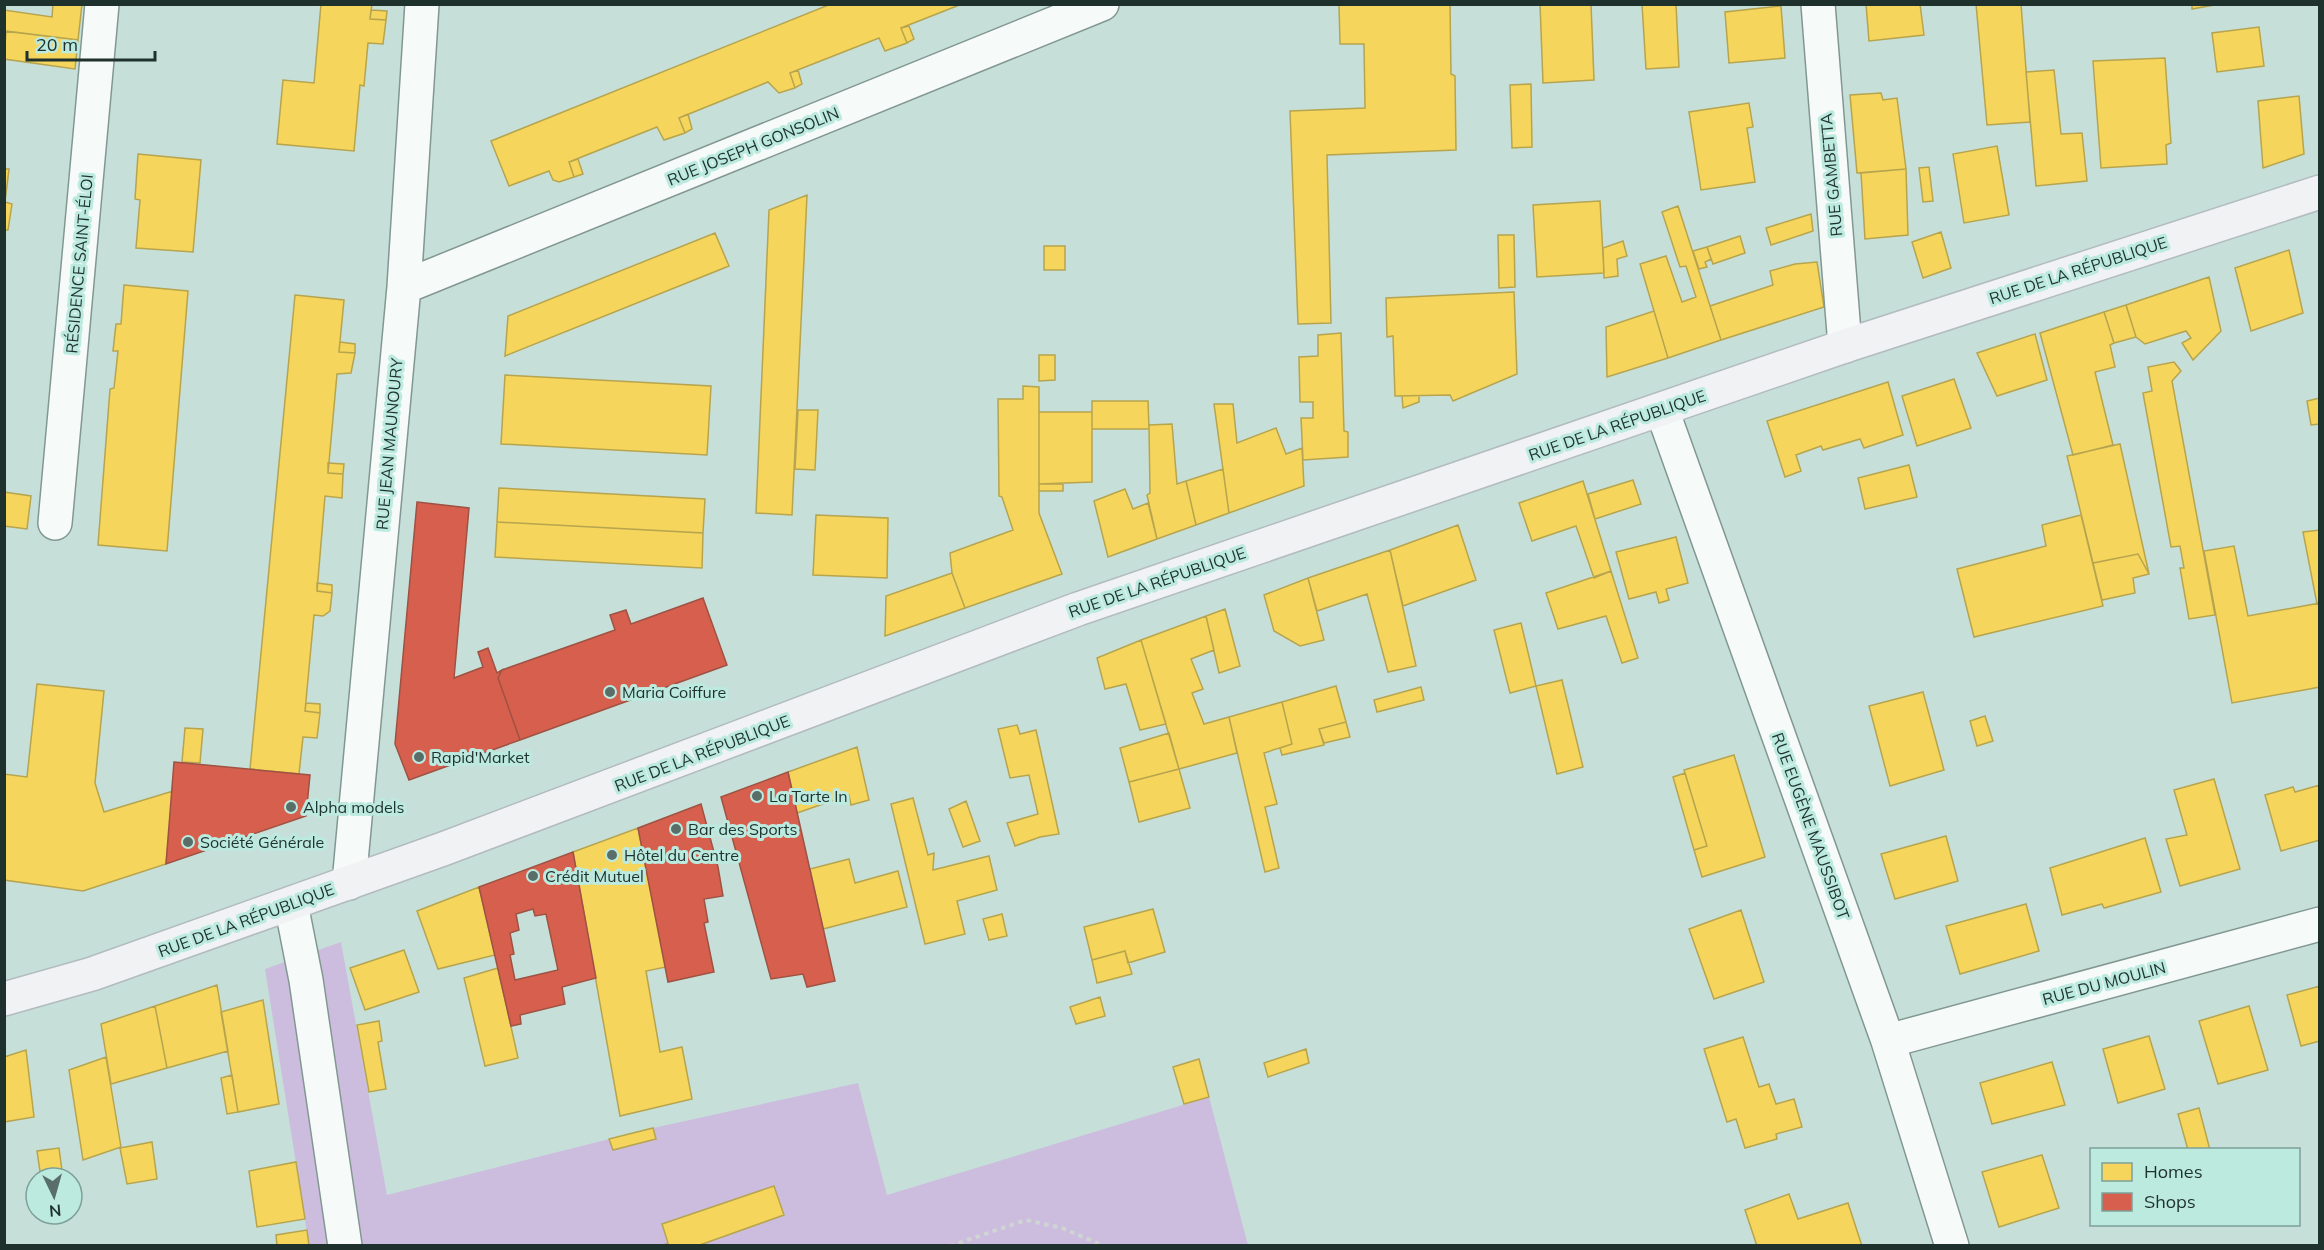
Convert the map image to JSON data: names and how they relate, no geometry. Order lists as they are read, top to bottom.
{
  "streets": {
    "main road": ["RUE DE LA RÉPUBLIQUE"],
    "street": [
      "RUE JOSEPH GONSOLIN",
      "RUE GAMBETTA",
      "RÉSIDENCE SAINT-ÉLOI",
      "RUE JEAN MAUNOURY",
      "RUE EUGÈNE MAUSSIBOT",
      "RUE DU MOULIN"
    ]
  },
  "crossings": [
    ["RUE JOSEPH GONSOLIN", "RUE JEAN MAUNOURY"],
    ["RUE GAMBETTA", "RUE DE LA RÉPUBLIQUE"],
    ["RUE DE LA RÉPUBLIQUE", "RUE JEAN MAUNOURY"],
    ["RUE DE LA RÉPUBLIQUE", "RUE EUGÈNE MAUSSIBOT"],
    ["RUE EUGÈNE MAUSSIBOT", "RUE DU MOULIN"]
  ],
  "places": [
    "Maria Coiffure",
    "Rapid'Market",
    "La Tarte In",
    "Alpha models",
    "Bar des Sports",
    "Société Générale",
    "Hôtel du Centre",
    "Crédit Mutuel"
  ],
  "legend": ["Homes", "Shops"],
  "scale_bar": "20 m",
  "north": "bottom"
}
